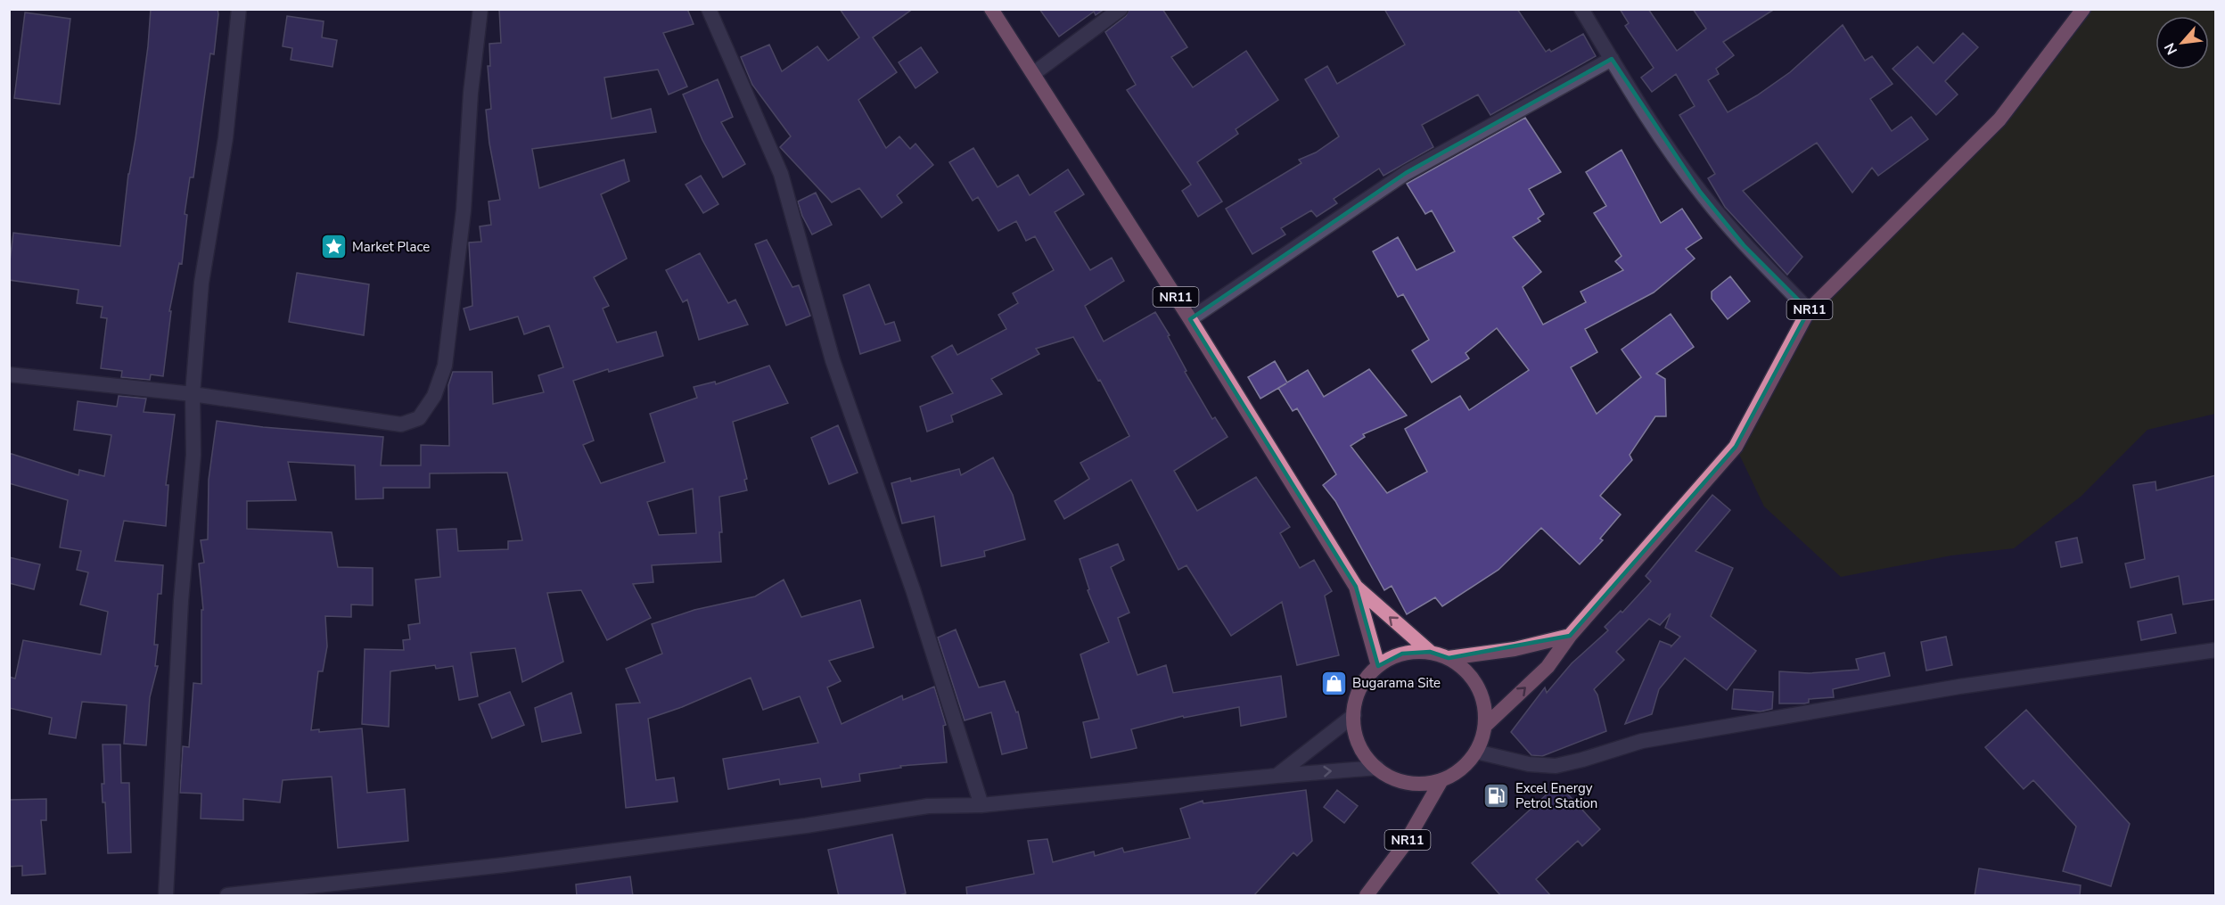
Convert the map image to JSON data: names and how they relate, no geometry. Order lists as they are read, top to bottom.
{
  "streets": {
    "highway": ["NR11"]
  },
  "places": {
    "place": ["Market Place"],
    "shop": ["Bugarama Site"],
    "fuel station": ["Excel Energy Petrol Station"]
  },
  "north": "bottom left"
}
